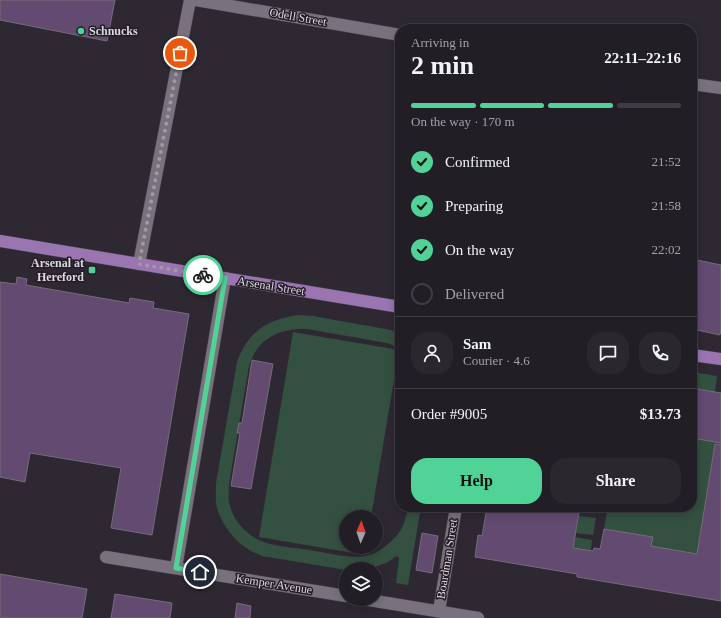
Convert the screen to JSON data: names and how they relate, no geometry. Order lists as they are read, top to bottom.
{
  "streets": {
    "main road": ["Arsenal Street"],
    "street": ["Odell Street", "Boardman Street", "Kemper Avenue"]
  },
  "places": {
    "other": ["Schnucks"],
    "transit": ["Arsenal at Hereford"]
  },
  "north": "top",
  "page": {
    "heading": ["2 min", "Arriving in", "22:11–22:16"],
    "panel": [
      "Sam",
      "Courier · 4.6",
      "Order #9005",
      "$13.73"
    ],
    "bar": "On the way · 170 m",
    "list": [
      ["Confirmed", "21:52"],
      ["Preparing", "21:58"],
      ["On the way", "22:02"],
      "Delivered"
    ],
    "buttons": ["Help", "Share"]
  }
}
